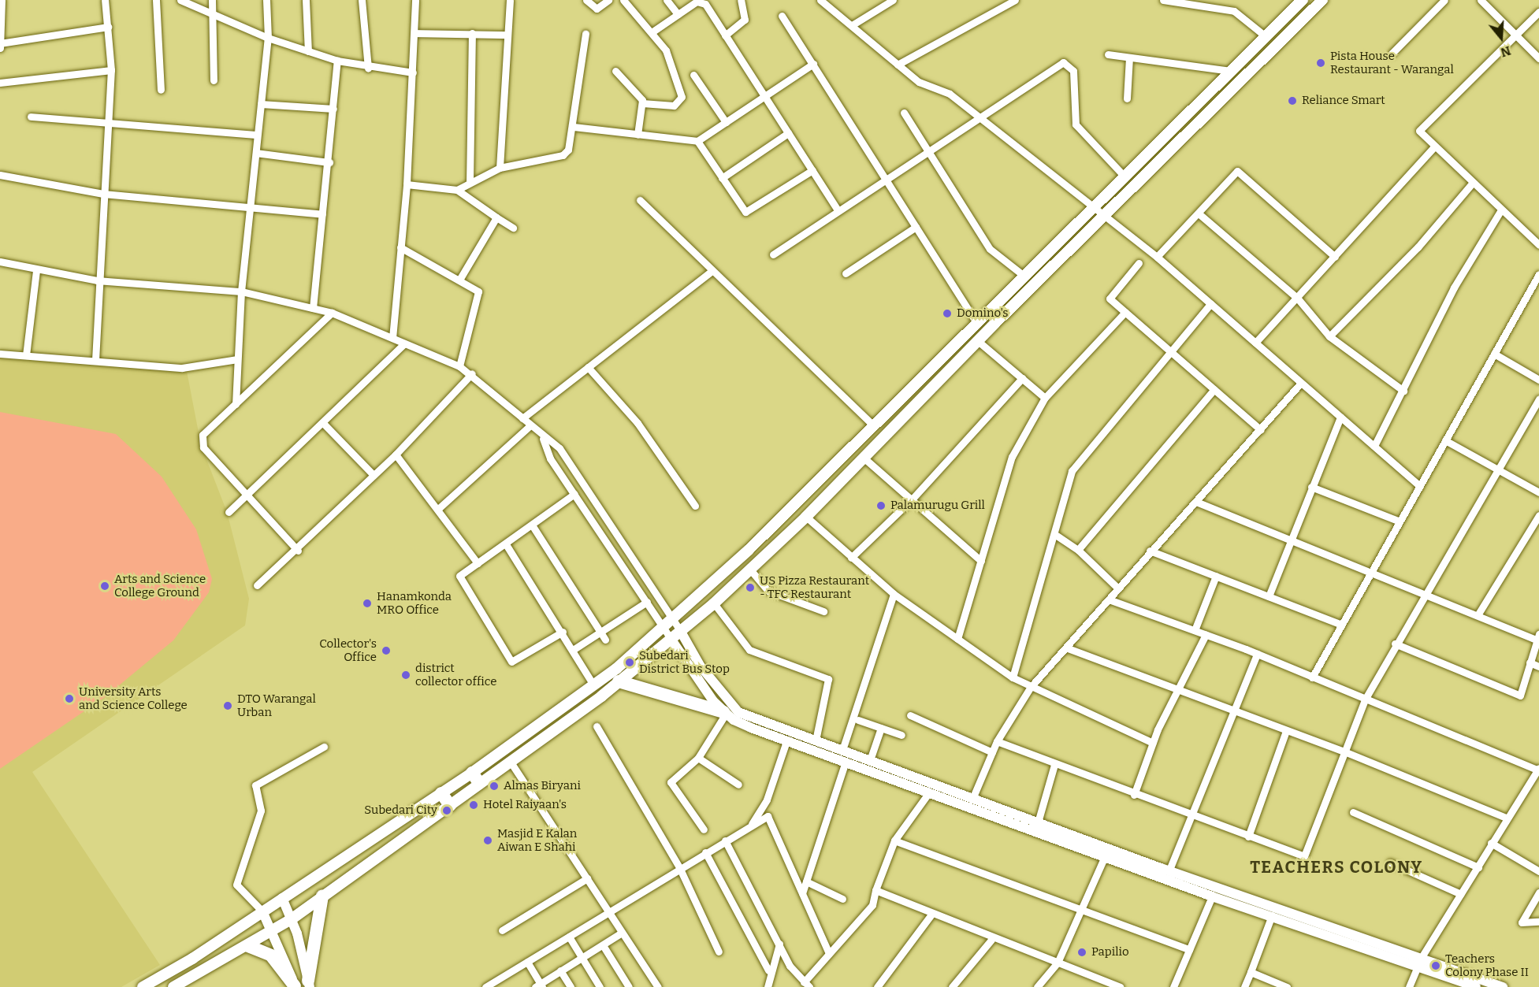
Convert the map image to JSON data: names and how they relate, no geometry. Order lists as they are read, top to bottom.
{
  "districts": ["TEACHERS COLONY"],
  "places": [
    "Pista House Restaurant - Warangal",
    "Reliance Smart",
    "Domino's",
    "Palamurugu Grill",
    "Arts and Science College Ground",
    "US Pizza Restaurant - TFC Restaurant",
    "Hanamkonda MRO Office",
    "Collector's Office",
    "Subedari District Bus Stop",
    "district collector office",
    "University Arts and Science College",
    "DTO Warangal Urban",
    "Almas Biryani",
    "Hotel Raiyaan's",
    "Subedari City",
    "Masjid E Kalan Aiwan E Shahi",
    "Papilio",
    "Teachers Colony Phase II"
  ],
  "north": "bottom"
}
